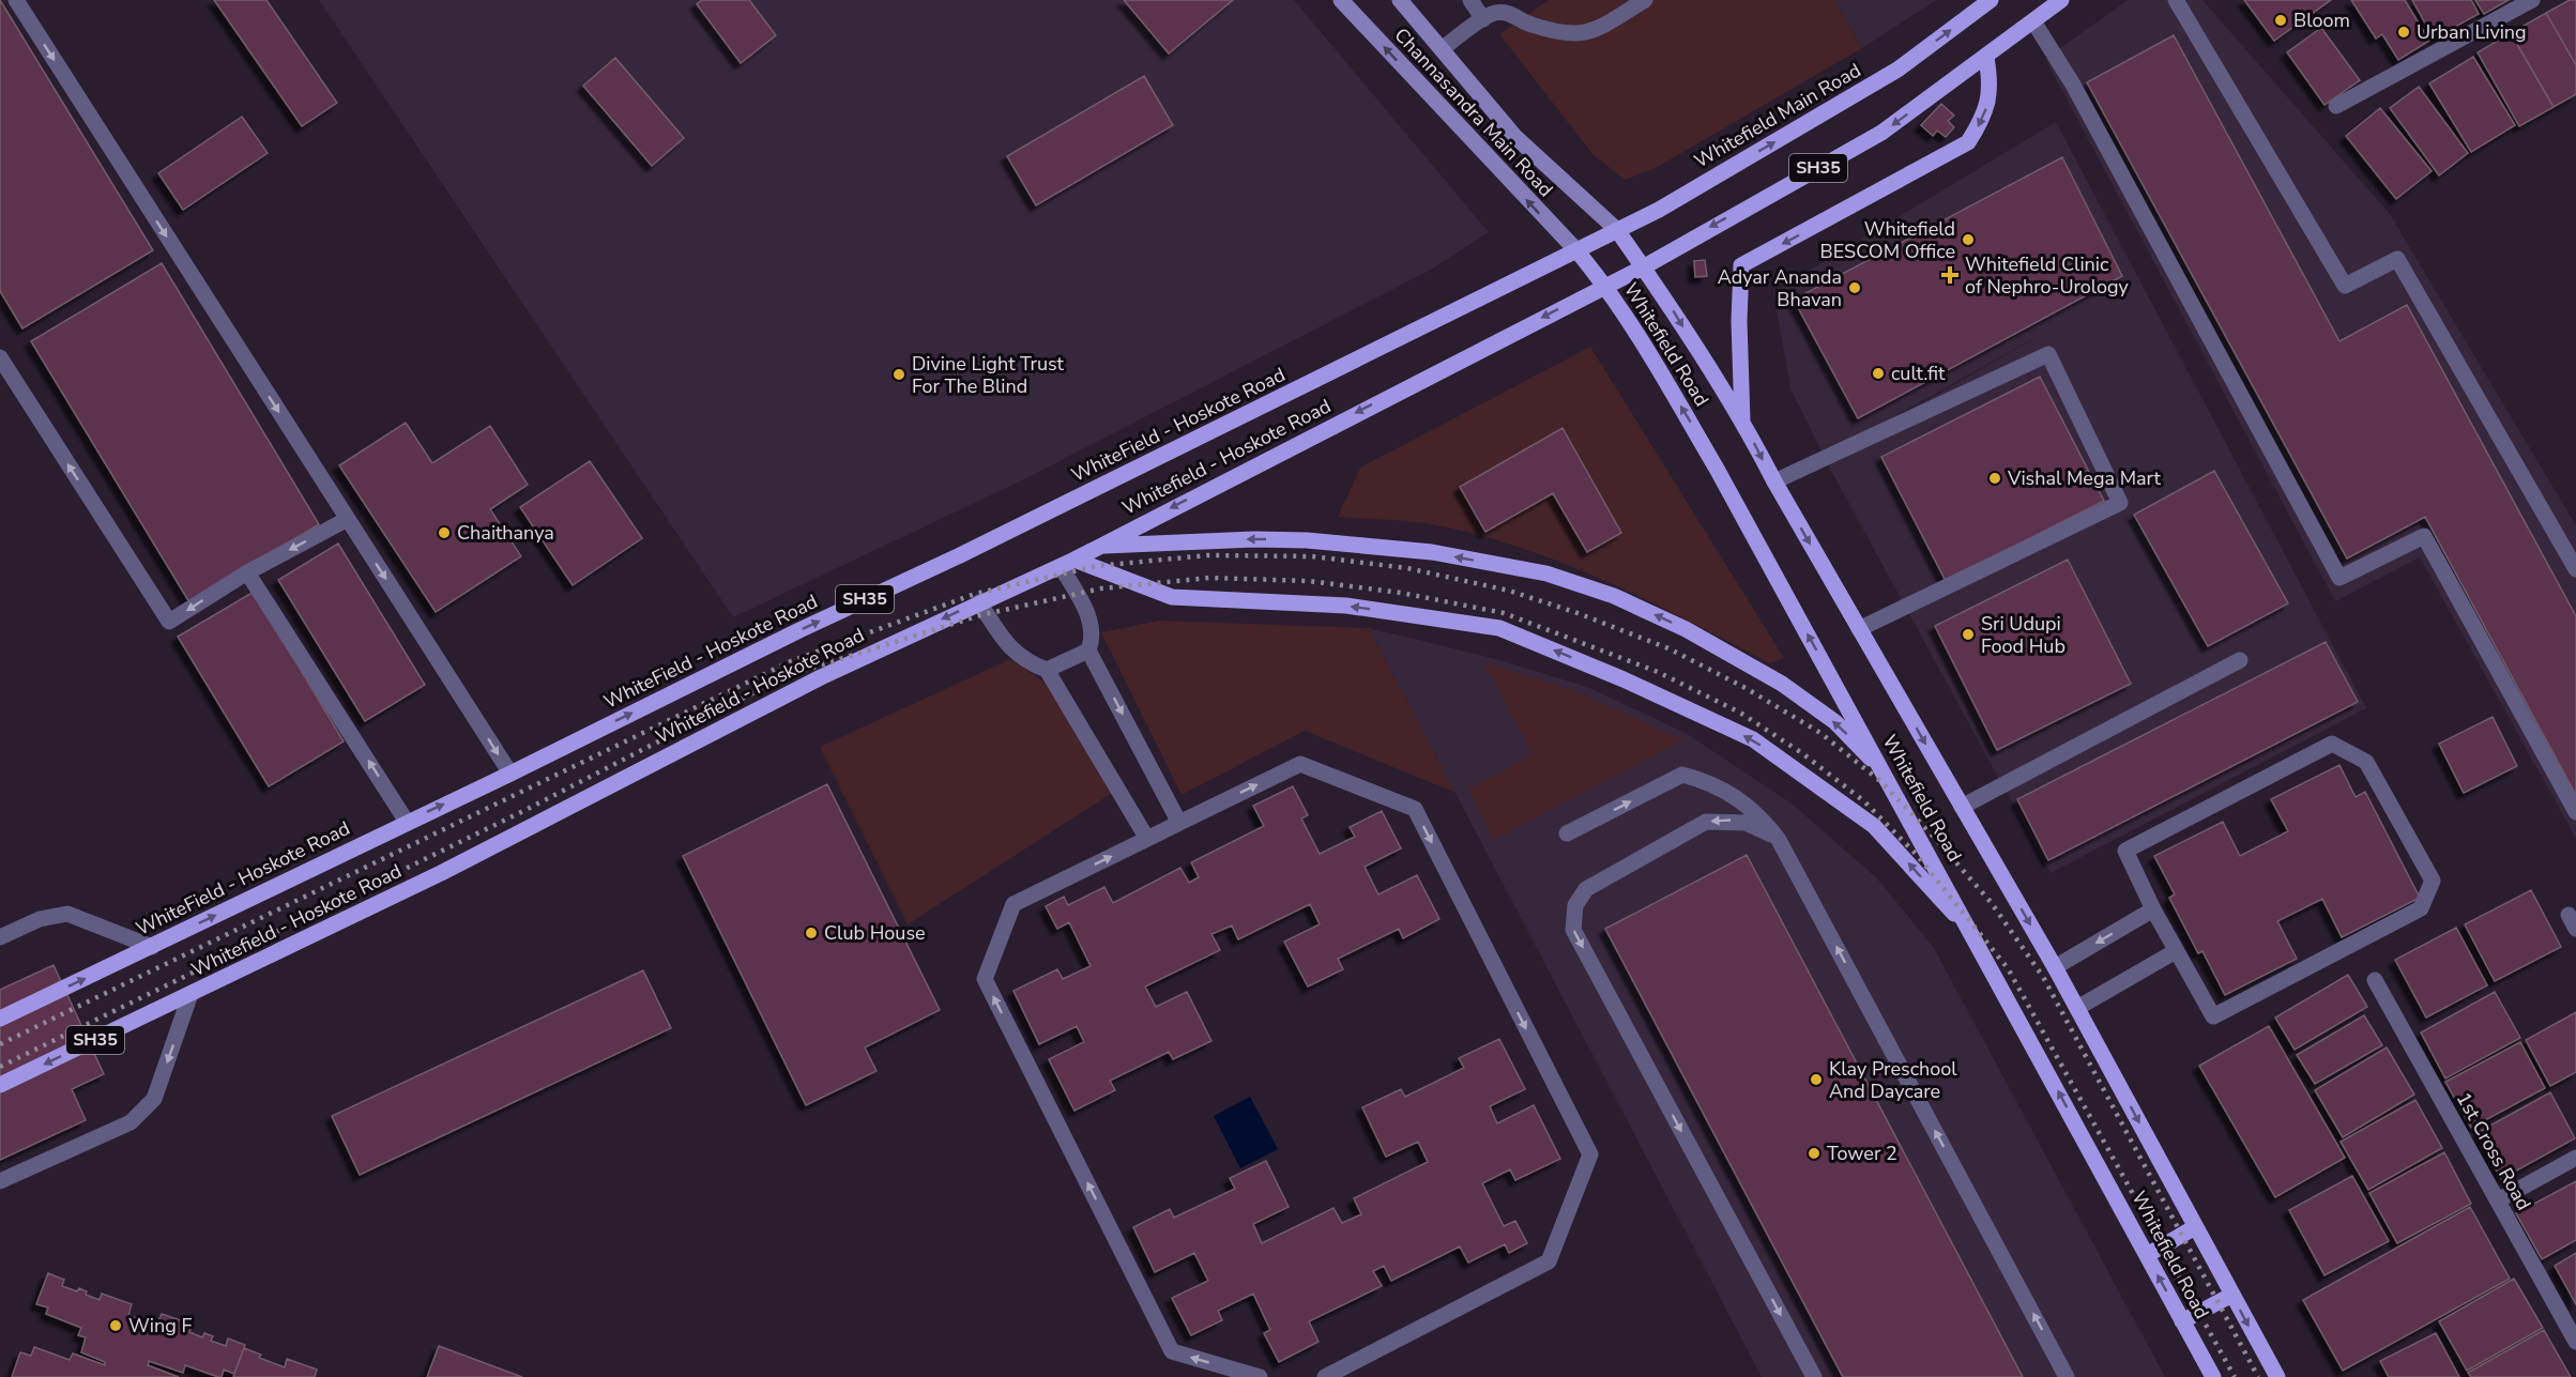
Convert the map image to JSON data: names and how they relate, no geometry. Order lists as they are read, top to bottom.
{
  "streets": {
    "main road": [
      "Channasandra Main Road",
      "Whitefield Main Road",
      "SH35",
      "Whitefield Road",
      "WhiteField - Hoskote Road",
      "Whitefield - Hoskote Road"
    ],
    "street": ["1st Cross Road"]
  },
  "crossings": [
    ["Channasandra Main Road", "Whitefield Main Road"],
    ["Channasandra Main Road", "Whitefield Road"],
    ["Channasandra Main Road", "WhiteField - Hoskote Road"],
    ["Whitefield Main Road", "Whitefield Road"],
    ["Whitefield Main Road", "WhiteField - Hoskote Road"],
    ["SH35", "Whitefield Road"],
    ["SH35", "Whitefield - Hoskote Road"],
    ["Whitefield Road", "WhiteField - Hoskote Road"],
    ["Whitefield Road", "Whitefield - Hoskote Road"]
  ],
  "one_way": ["WhiteField - Hoskote Road", "Whitefield - Hoskote Road"],
  "places": {
    "other": [
      "Bloom",
      "Urban Living",
      "Whitefield BESCOM Office",
      "Adyar Ananda Bhavan",
      "cult.fit",
      "Divine Light Trust For The Blind",
      "Vishal Mega Mart",
      "Chaithanya",
      "Sri Udupi Food Hub",
      "Club House",
      "Klay Preschool And Daycare",
      "Tower 2",
      "Wing F"
    ],
    "health": ["Whitefield Clinic of Nephro-Urology"]
  }
}
